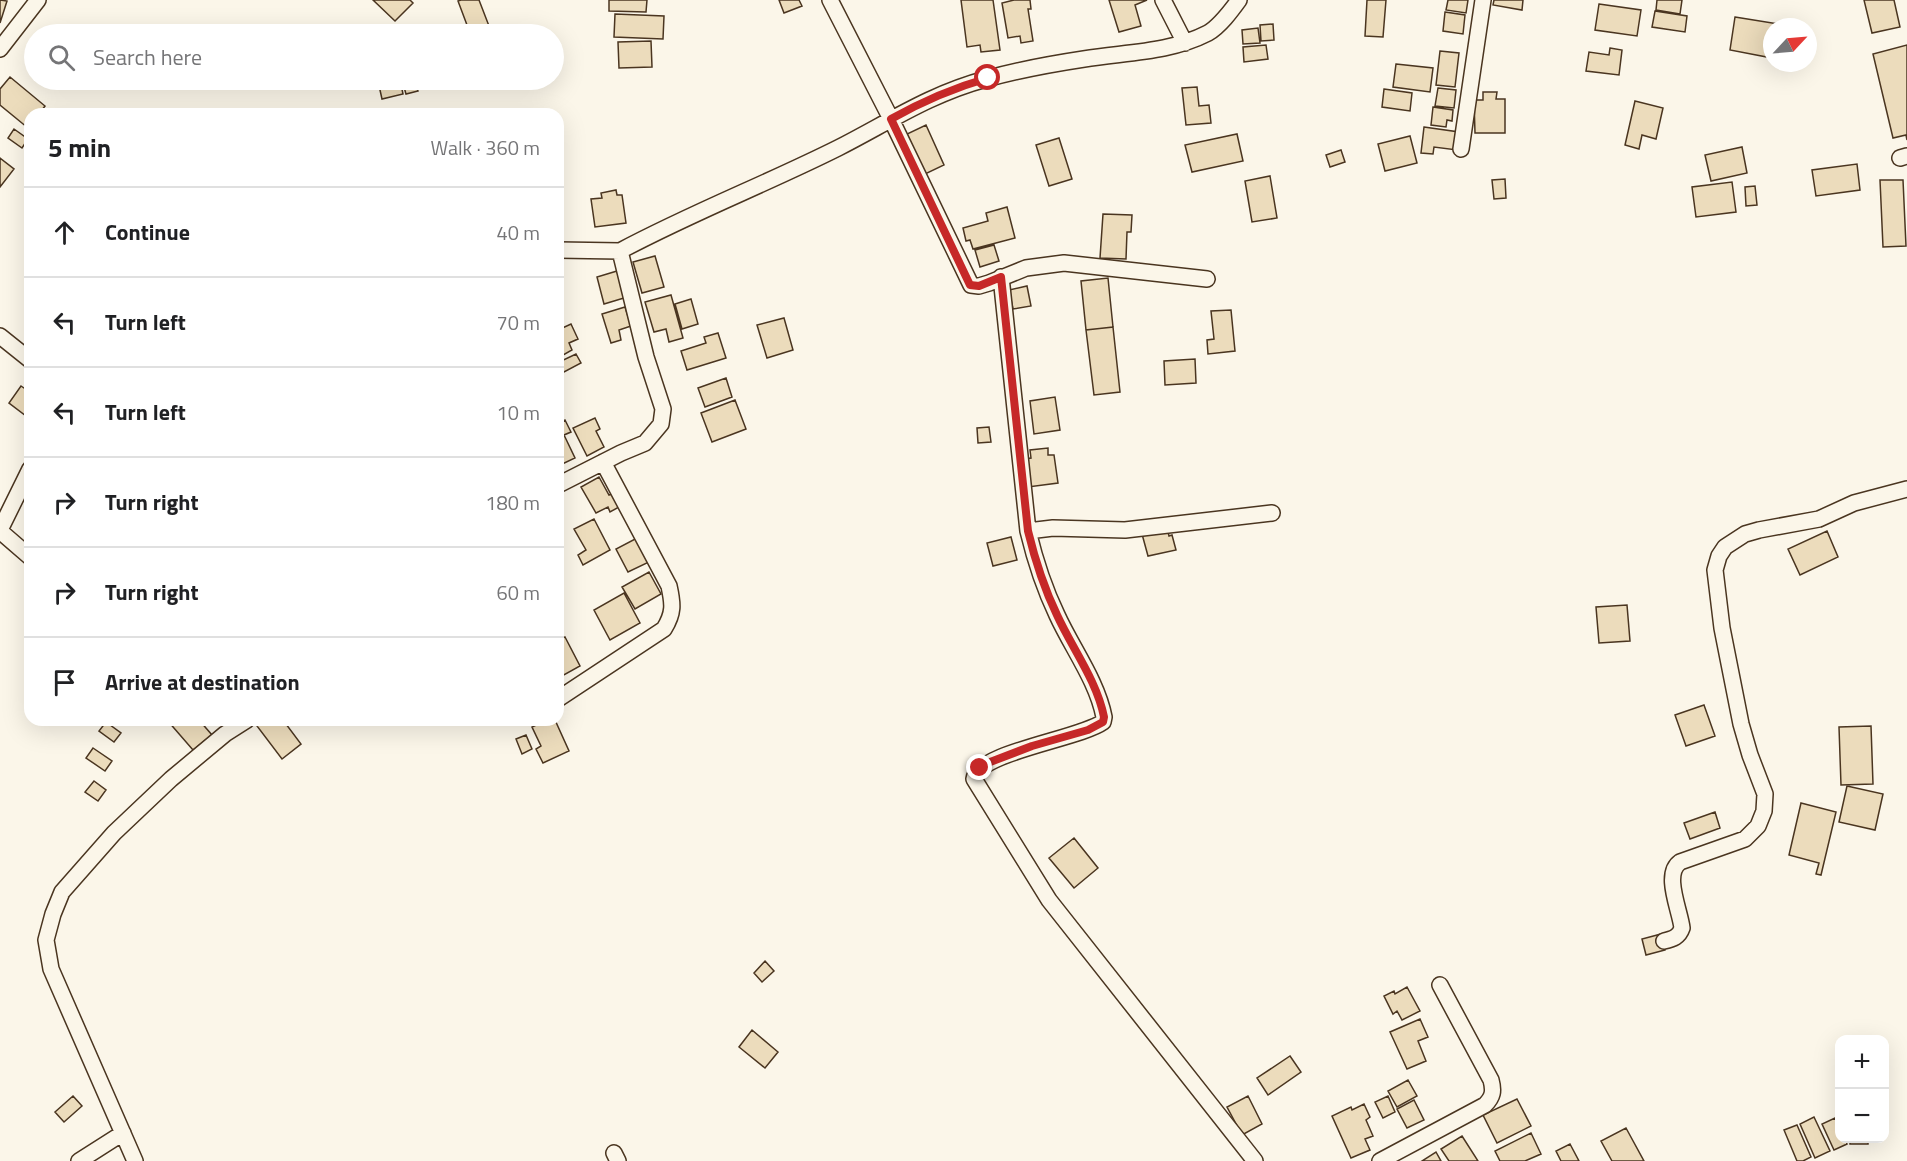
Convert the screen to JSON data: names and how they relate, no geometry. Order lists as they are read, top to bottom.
{
  "north": "top right",
  "page": {
    "search": "Search here",
    "heading": ["5 min", "Walk · 360 m"],
    "list": [
      ["Continue", "40 m"],
      ["Turn left", "70 m"],
      ["Turn left", "10 m"],
      ["Turn right", "180 m"],
      ["Turn right", "60 m"],
      "Arrive at destination"
    ],
    "map_buttons": ["+", "−"]
  }
}
